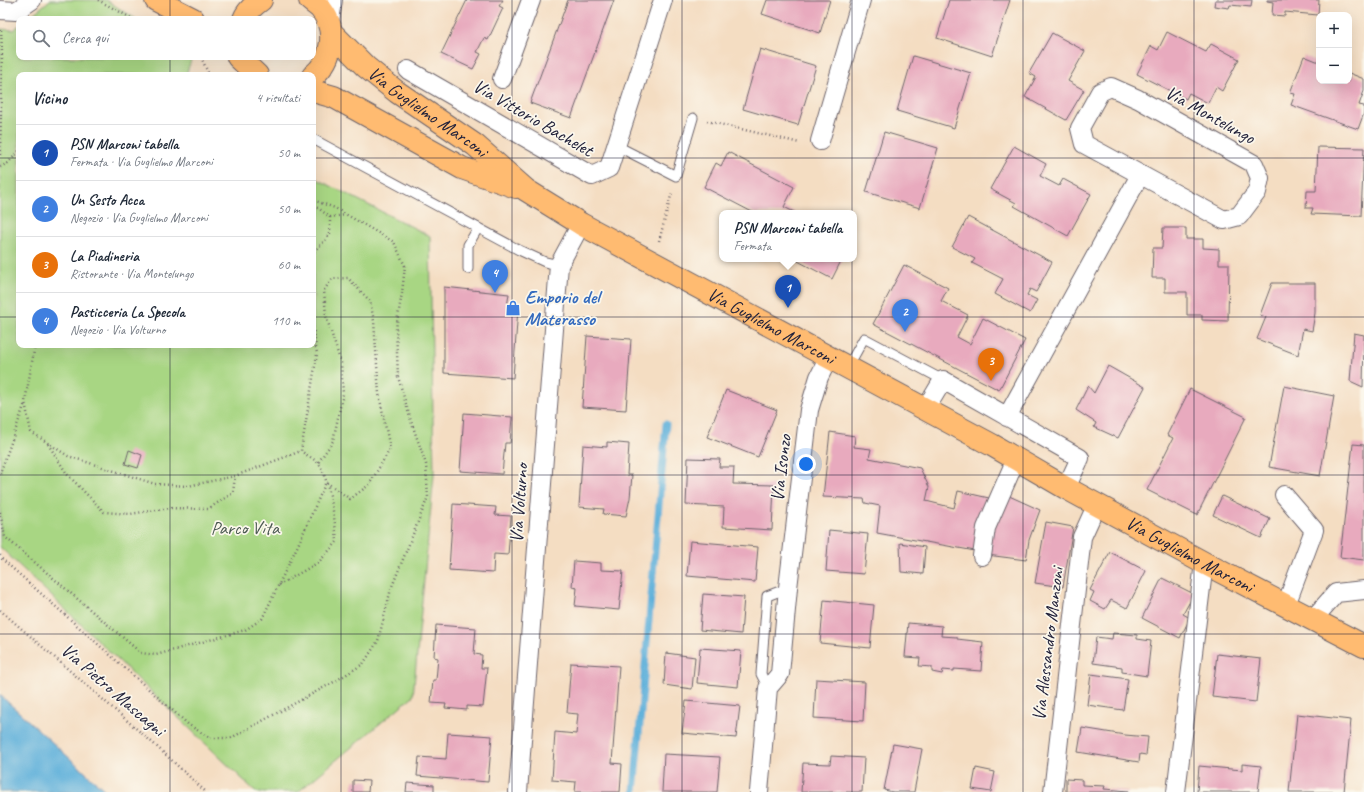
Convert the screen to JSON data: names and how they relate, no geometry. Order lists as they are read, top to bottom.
{
  "streets": {
    "main road": ["Via Guglielmo Marconi"],
    "street": [
      "Via Montelungo",
      "Via Vittorio Bachelet",
      "Via Isonzo",
      "Via Volturno",
      "Via Alessandro Manzoni"
    ],
    "path": ["Via Pietro Mascagni"]
  },
  "crossings": [
    ["Via Guglielmo Marconi", "Via Isonzo"],
    ["Via Guglielmo Marconi", "Via Volturno"],
    ["Via Guglielmo Marconi", "Via Alessandro Manzoni"]
  ],
  "parks": ["Parco Vita"],
  "places": {
    "shop": ["Emporio del Materasso"]
  },
  "page": {
    "map_buttons": ["+", "−"],
    "search": "Cerca qui",
    "heading": ["Vicino", "4 risultati"],
    "list": [
      {
        "mark": "1",
        "name": "PSN Marconi tabella",
        "note": "Fermata · Via Guglielmo Marconi",
        "value": "50 m"
      },
      {
        "mark": "2",
        "name": "Un Sesto Acca",
        "note": "Negozio · Via Guglielmo Marconi",
        "value": "50 m"
      },
      {
        "mark": "3",
        "name": "La Piadineria",
        "note": "Ristorante · Via Montelungo",
        "value": "60 m"
      },
      {
        "mark": "4",
        "name": "Pasticceria La Specola",
        "note": "Negozio · Via Volturno",
        "value": "110 m"
      }
    ],
    "popup": ["PSN Marconi tabella", "Fermata"],
    "pins": [
      "4",
      "1",
      "2",
      "3"
    ]
  }
}
